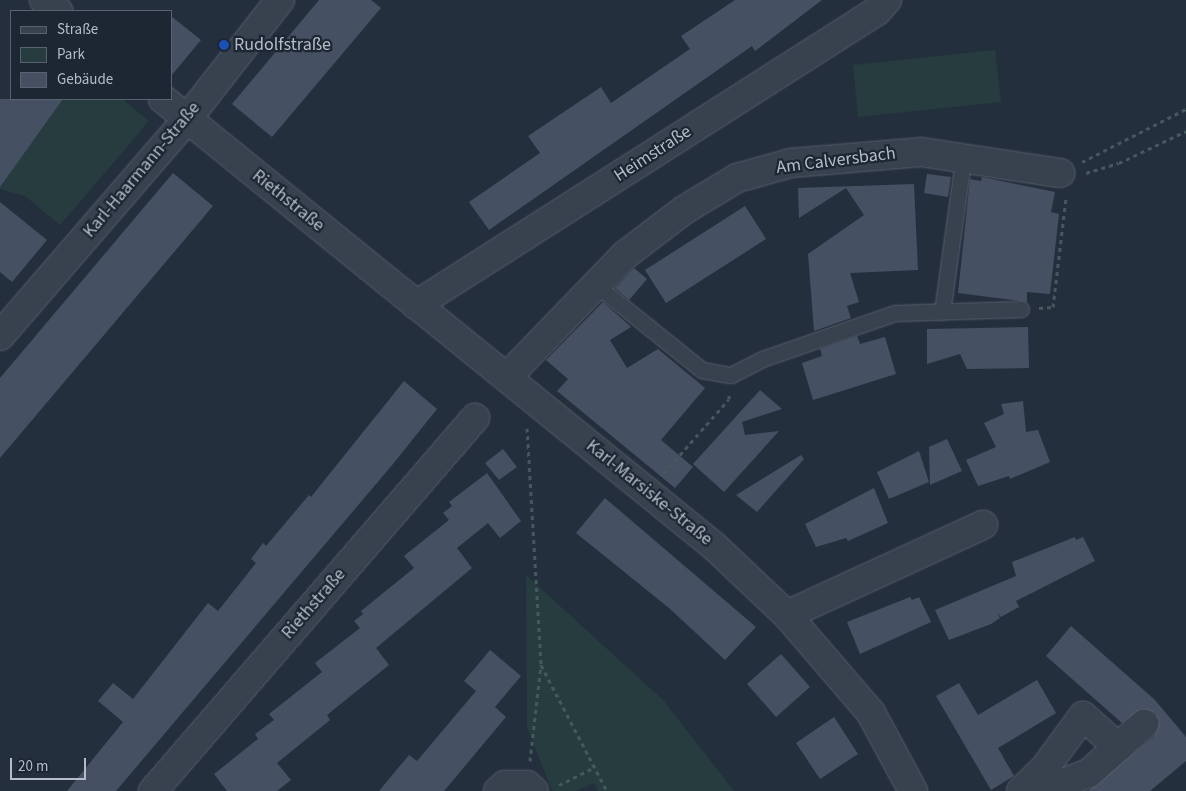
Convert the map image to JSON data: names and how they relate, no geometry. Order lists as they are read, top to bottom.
{
  "streets": {
    "street": [
      "Heimstraße",
      "Am Calversbach",
      "Karl-Haarmann-Straße",
      "Riethstraße",
      "Karl-Marsiske-Straße"
    ]
  },
  "crossings": [
    ["Heimstraße", "Riethstraße"],
    ["Am Calversbach", "Riethstraße"],
    ["Am Calversbach", "Karl-Marsiske-Straße"],
    ["Karl-Haarmann-Straße", "Riethstraße"],
    ["Riethstraße", "Karl-Marsiske-Straße"]
  ],
  "places": ["Rudolfstraße"],
  "legend": ["Straße", "Park", "Gebäude"],
  "scale_bar": "20 m"
}
